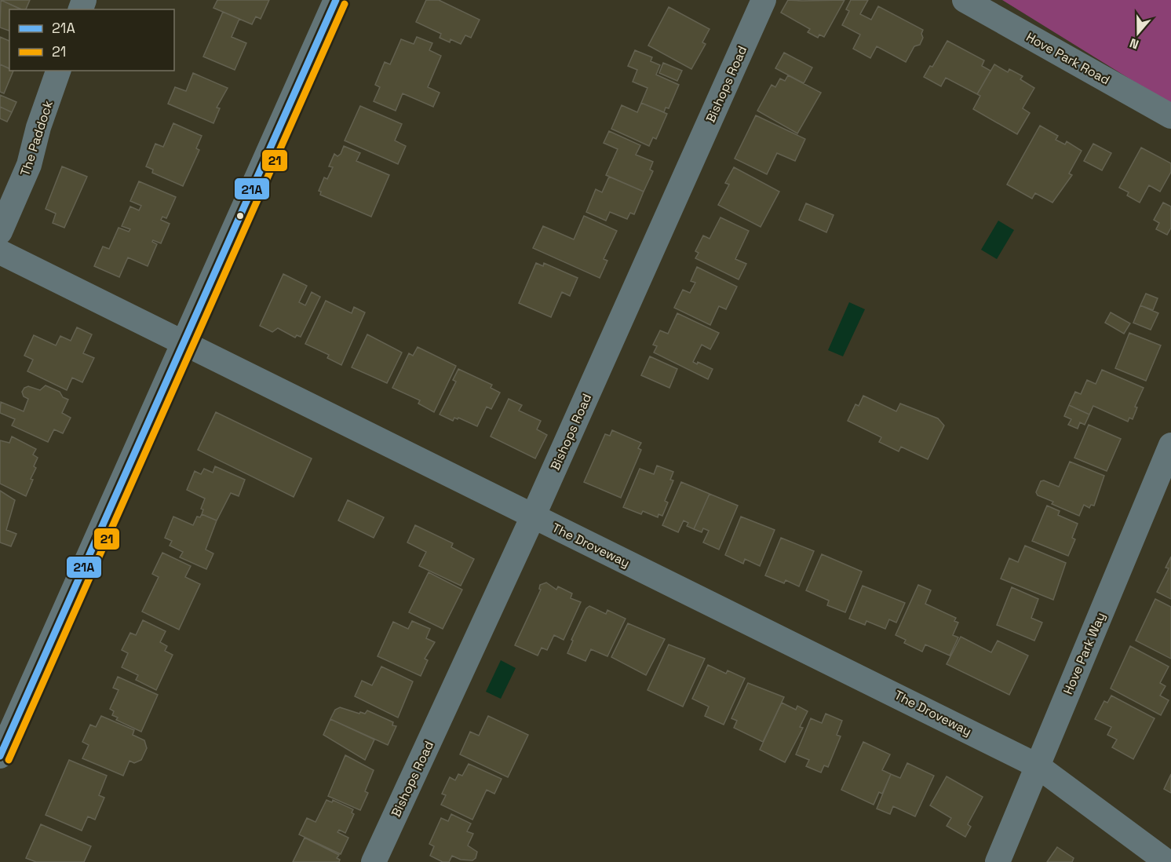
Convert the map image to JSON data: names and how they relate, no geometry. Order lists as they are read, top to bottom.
{
  "streets": {
    "street": [
      "Hove Park Road",
      "Bishops Road",
      "The Paddock",
      "The Droveway",
      "Hove Park Way"
    ]
  },
  "crossings": [
    ["Bishops Road", "The Droveway"],
    ["The Droveway", "Hove Park Way"]
  ],
  "lines": ["transit line 21A", "transit line 21"],
  "legend": ["21A", "21"],
  "north": "bottom"
}
